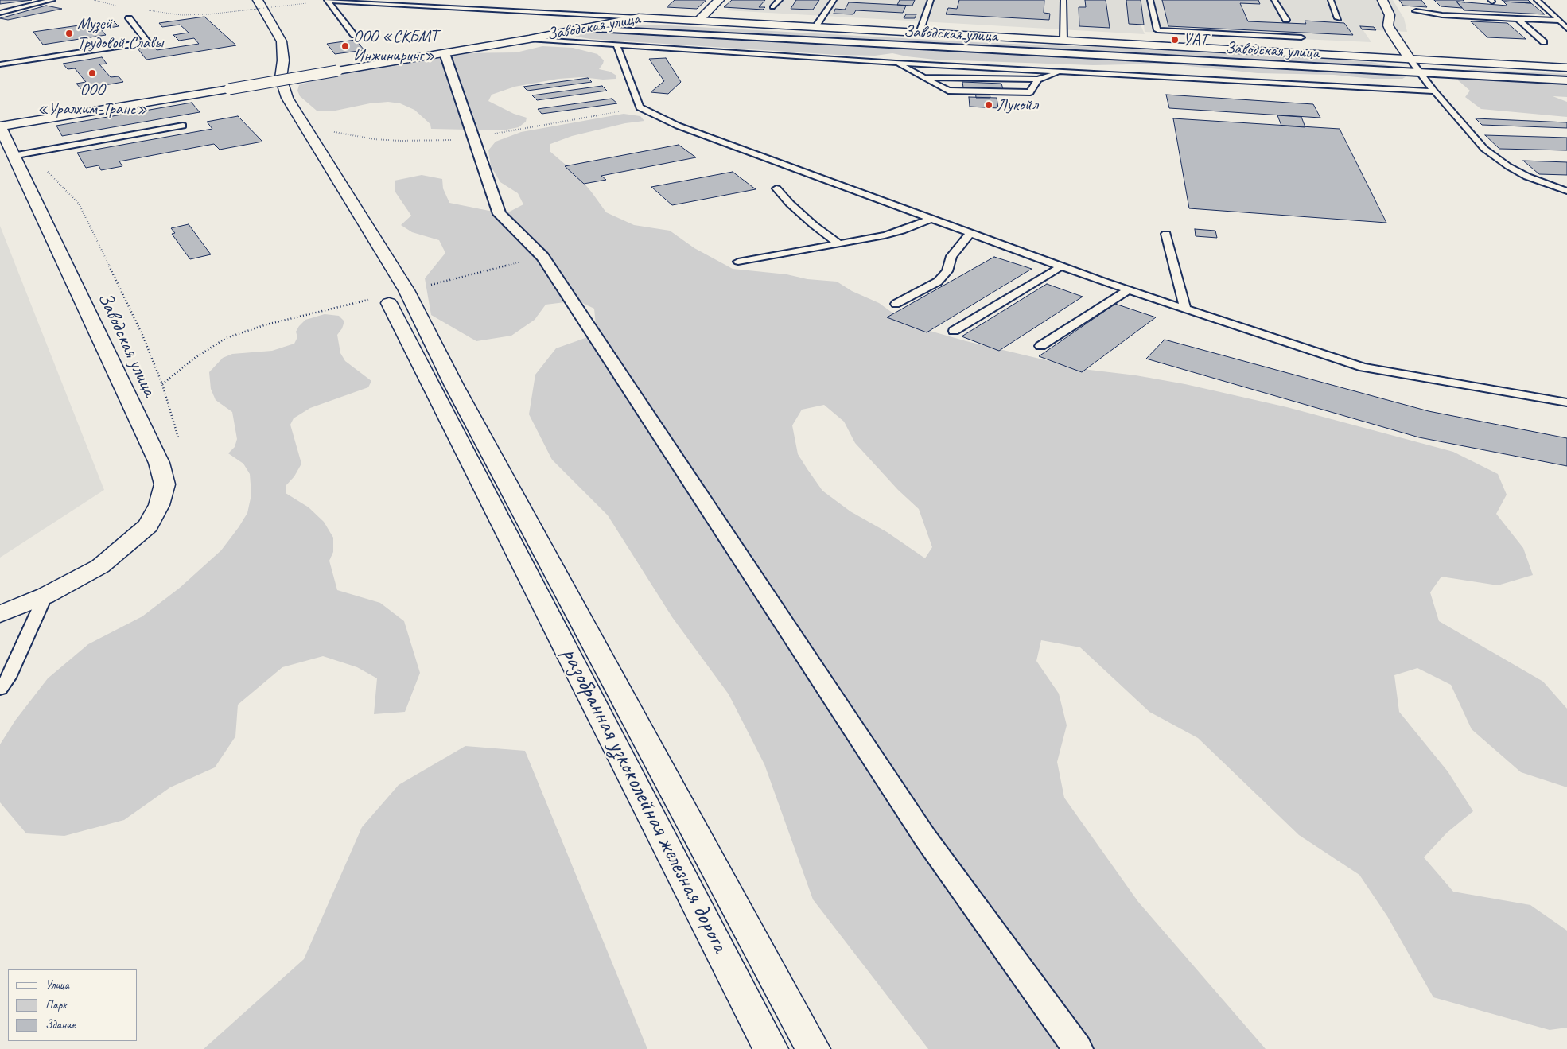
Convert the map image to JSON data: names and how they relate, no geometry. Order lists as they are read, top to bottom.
{
  "streets": {
    "street": ["Заводская улица", "разобранная узкоколейная железная дорога"]
  },
  "places": [
    "Музей Трудовой Славы",
    "УАТ",
    "ООО «СКБМТ Инжиниринг»",
    "ООО «Уралхим-Транс»",
    "Лукойл"
  ],
  "legend": ["Улица", "Парк", "Здание"]
}
